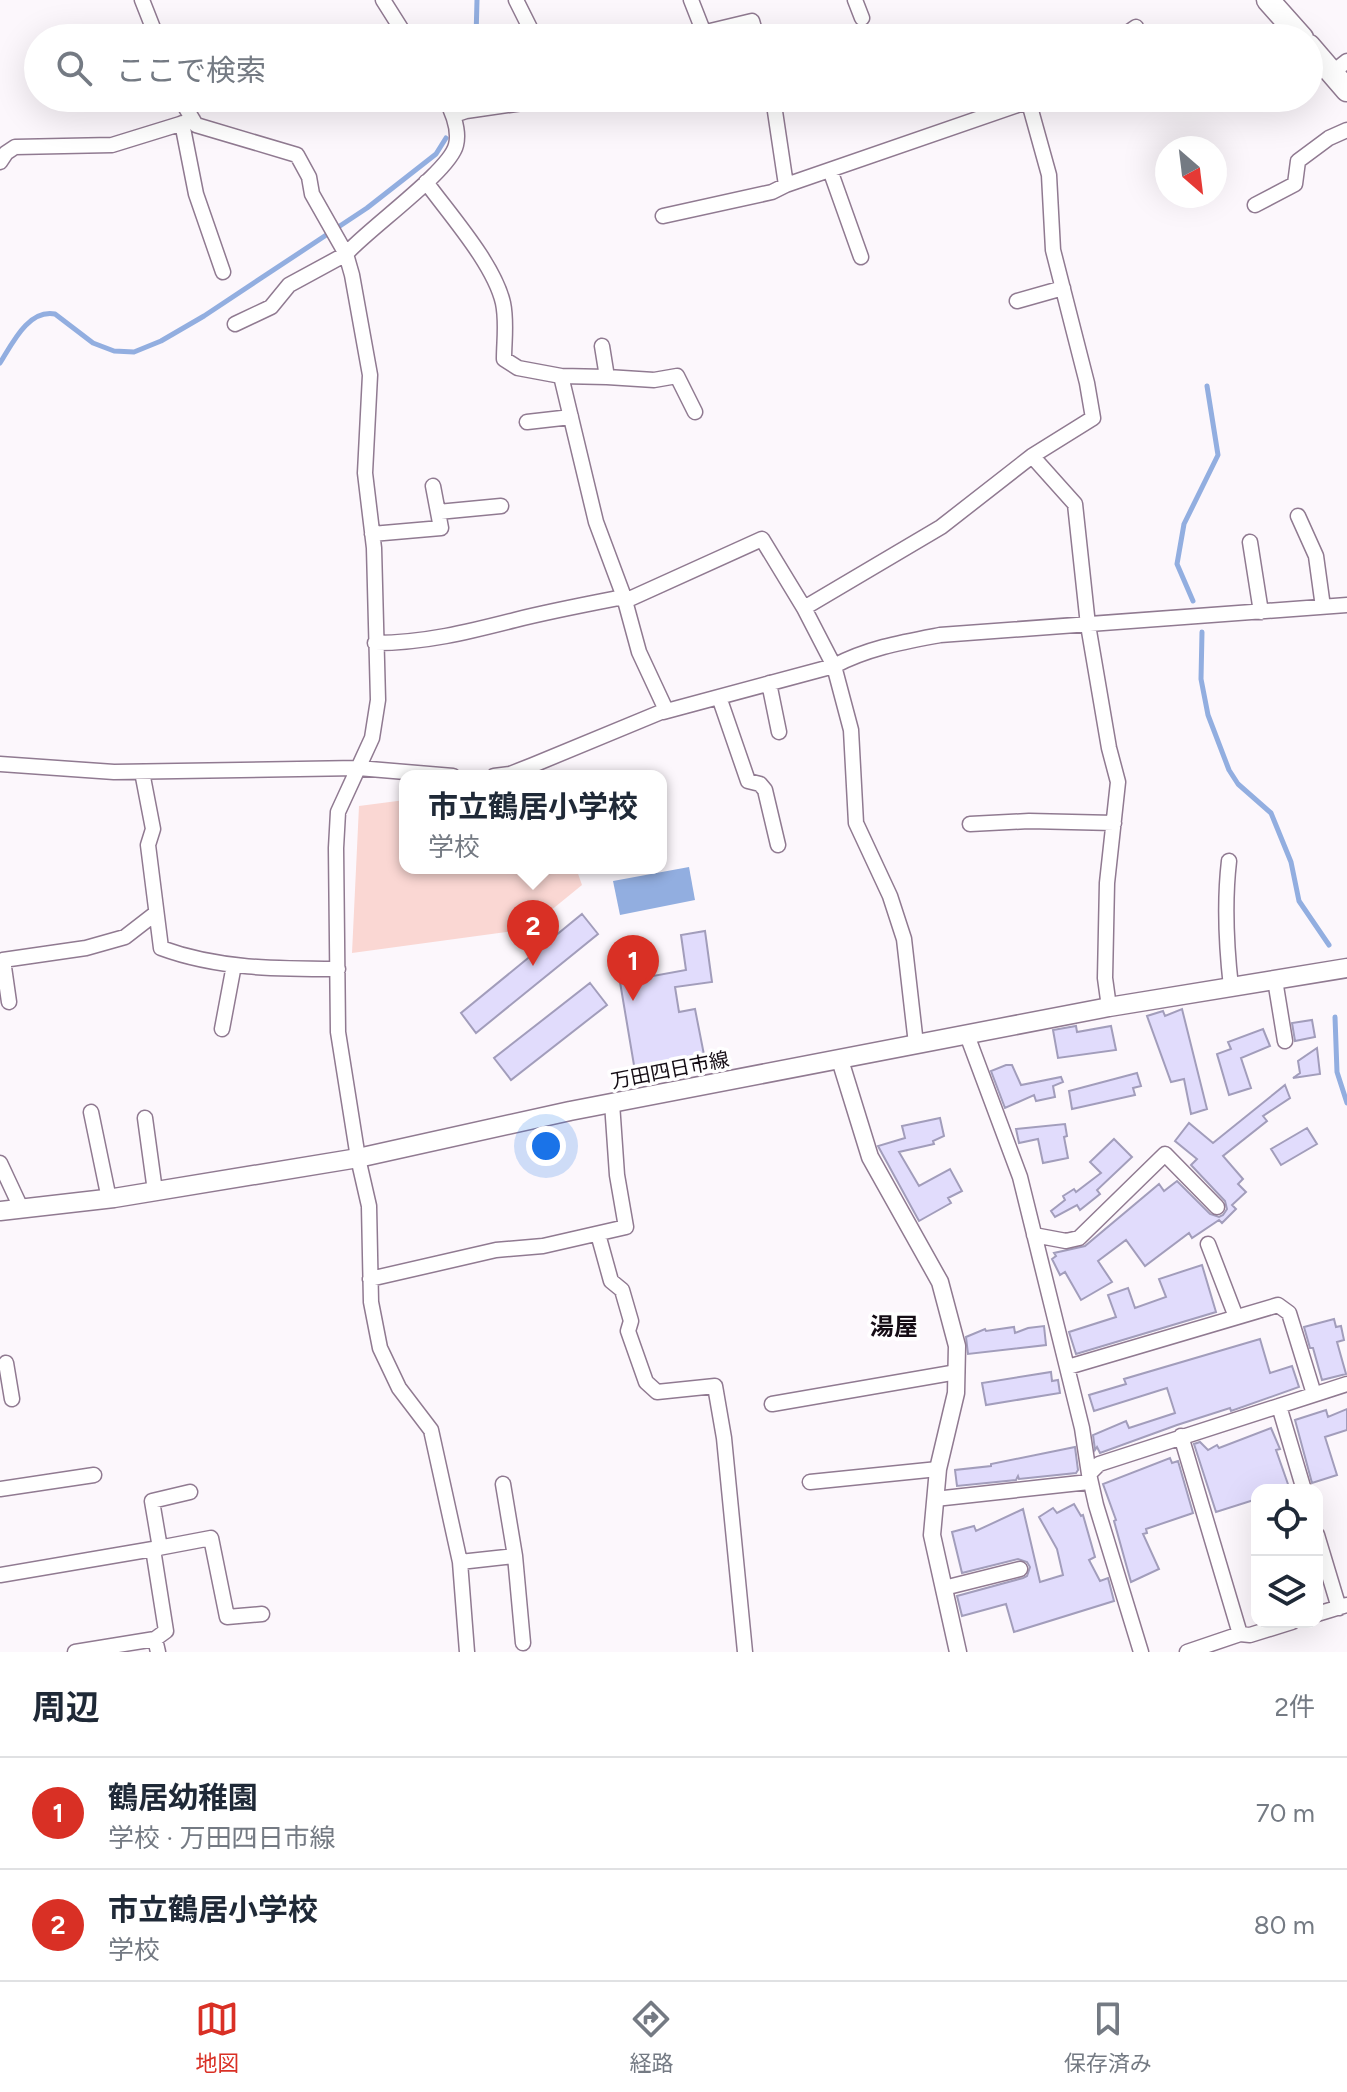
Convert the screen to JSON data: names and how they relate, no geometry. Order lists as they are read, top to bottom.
{
  "streets": {
    "main road": ["万田四日市線"]
  },
  "districts": ["湯屋"],
  "north": "bottom right",
  "page": {
    "search": "ここで検索",
    "popup": ["市立鶴居小学校", "学校"],
    "pins": ["2", "1"],
    "heading": ["周辺", "2件"],
    "list": [
      {
        "mark": "1",
        "name": "鶴居幼稚園",
        "note": "学校 · 万田四日市線",
        "value": "70 m"
      },
      {
        "mark": "2",
        "name": "市立鶴居小学校",
        "note": "学校",
        "value": "80 m"
      }
    ],
    "nav": ["地図", "経路", "保存済み"]
  }
}
